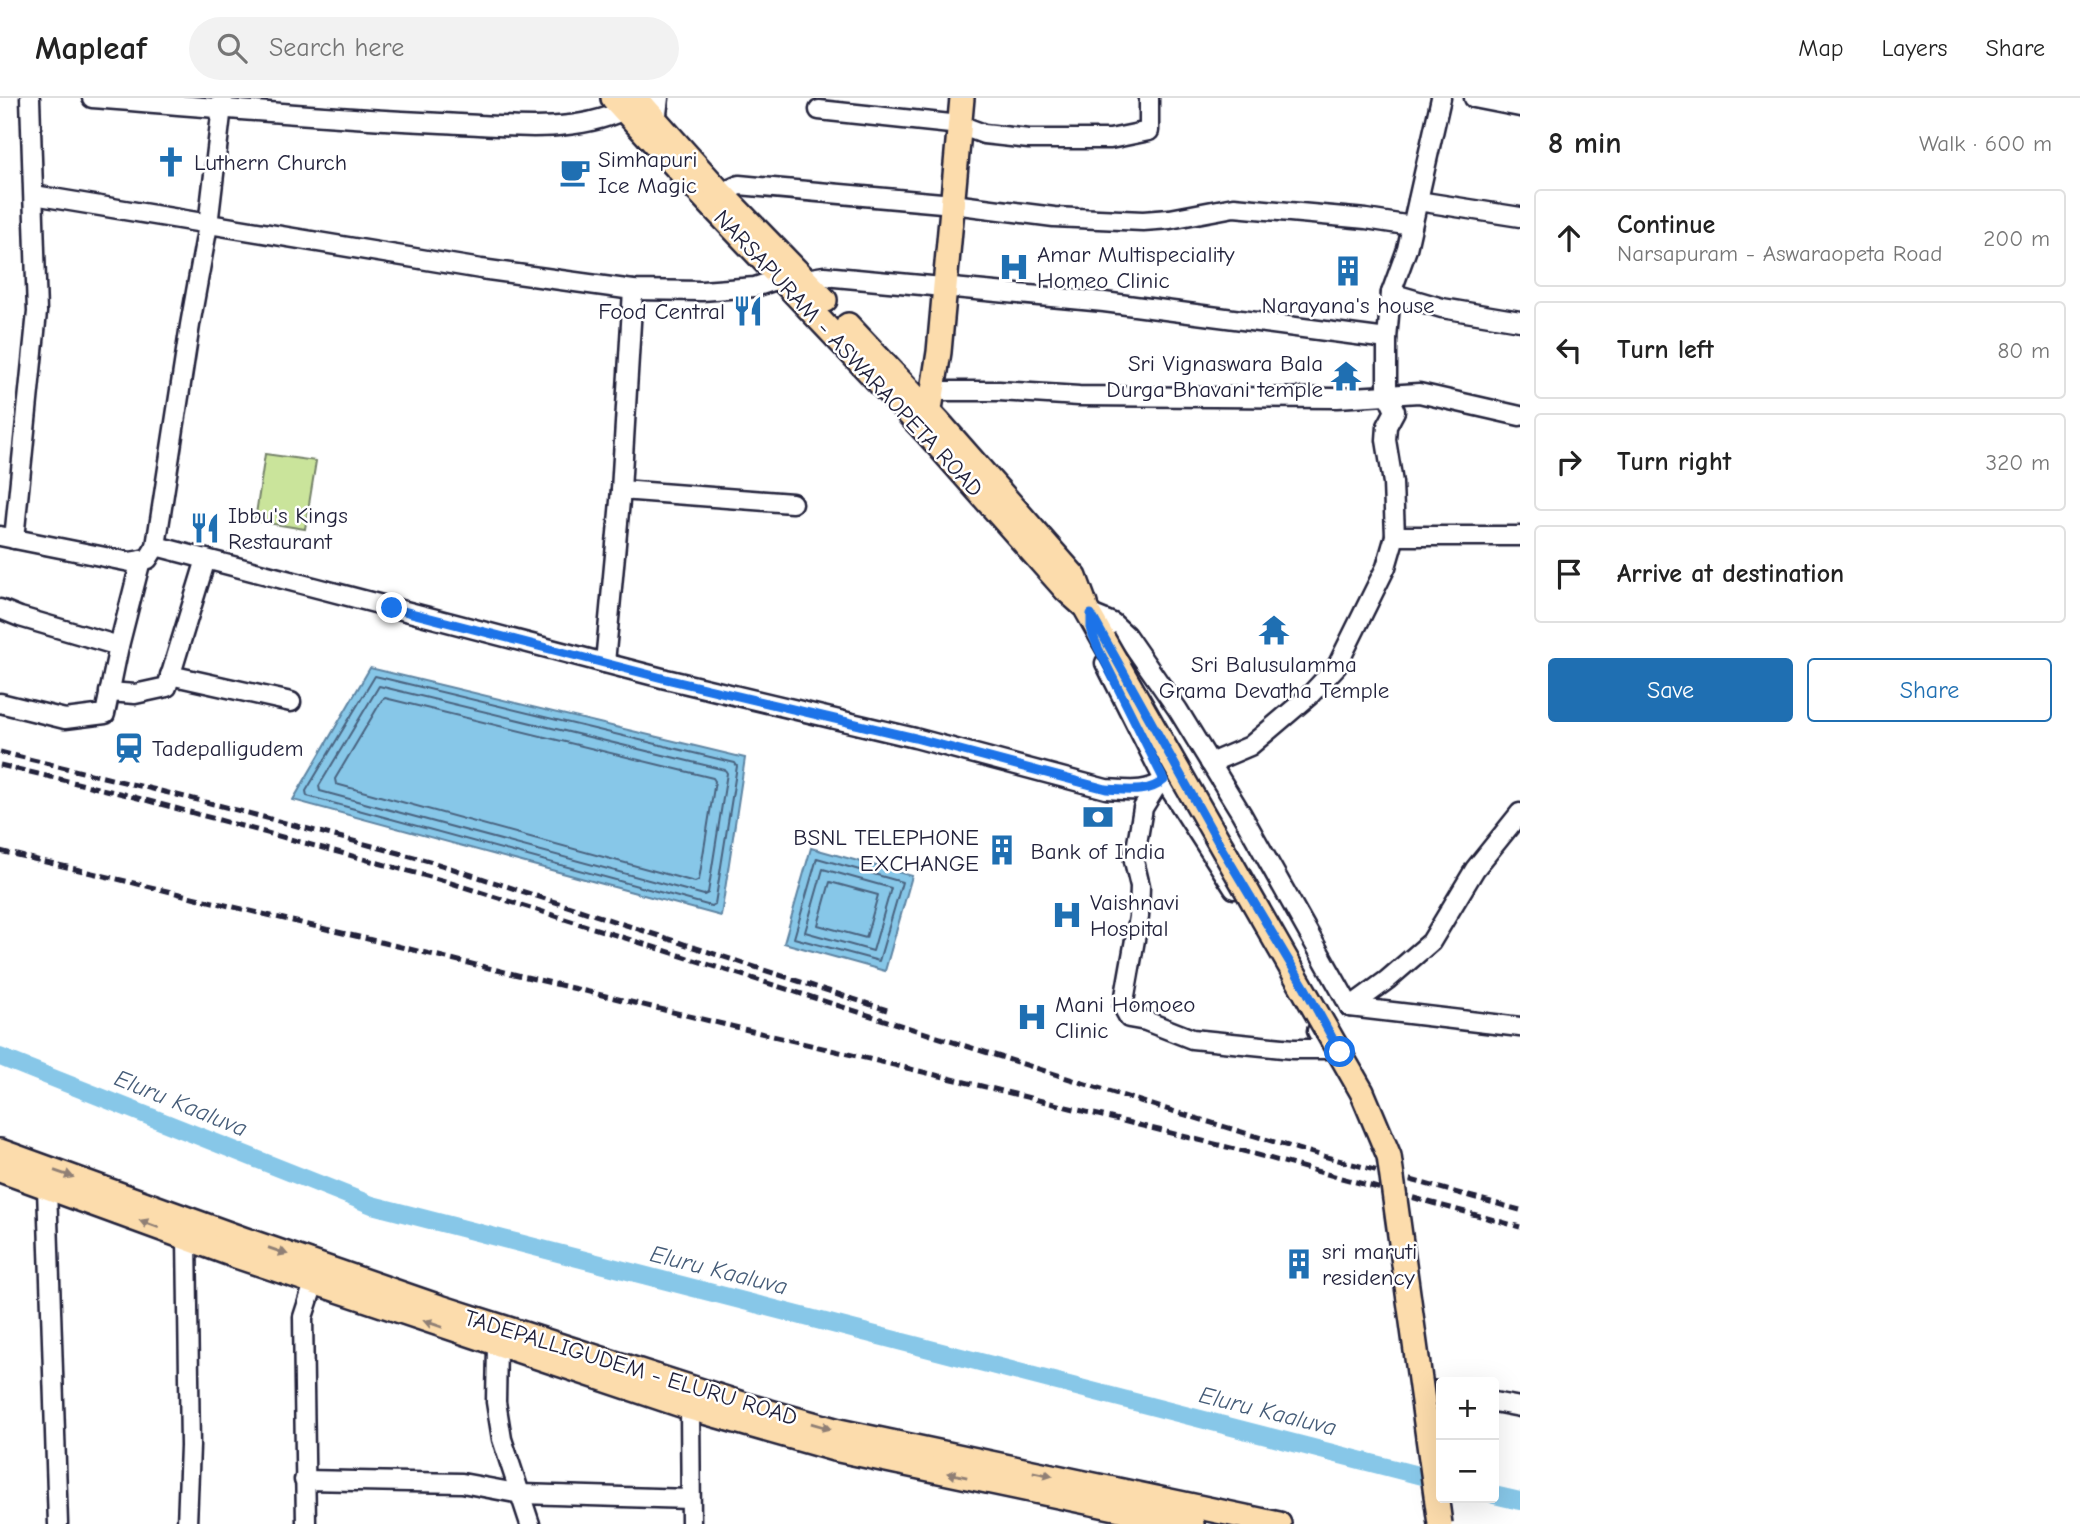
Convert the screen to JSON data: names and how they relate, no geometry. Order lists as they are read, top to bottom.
{
  "streets": {
    "main road": ["NARSAPURAM - ASWARAOPETA ROAD", "TADEPALLIGUDEM - ELURU ROAD"]
  },
  "water": ["Eluru Kaaluva"],
  "places": {
    "church": ["Luthern Church"],
    "cafe": ["Simhapuri Ice Magic"],
    "hospital": ["Amar Multispeciality Homeo Clinic", "Vaishnavi Hospital", "Mani Homoeo Clinic"],
    "building": ["Narayana's house", "BSNL TELEPHONE EXCHANGE", "sri maruti residency"],
    "restaurant": ["Food Central", "Ibbu's Kings Restaurant"],
    "temple": ["Sri Vignaswara Bala Durga Bhavani temple", "Sri Balusulamma Grama Devatha Temple"],
    "station": ["Tadepalligudem"],
    "bank": ["Bank of India"]
  },
  "page": {
    "header": "Mapleaf",
    "search": "Search here",
    "nav": ["Map", "Layers", "Share"],
    "heading": ["8 min", "Walk · 600 m"],
    "list": [
      ["Continue", "Narsapuram - Aswaraopeta Road", "200 m"],
      ["Turn left", "80 m"],
      ["Turn right", "320 m"],
      "Arrive at destination"
    ],
    "buttons": ["Save", "Share"],
    "map_buttons": ["+", "−"]
  }
}
